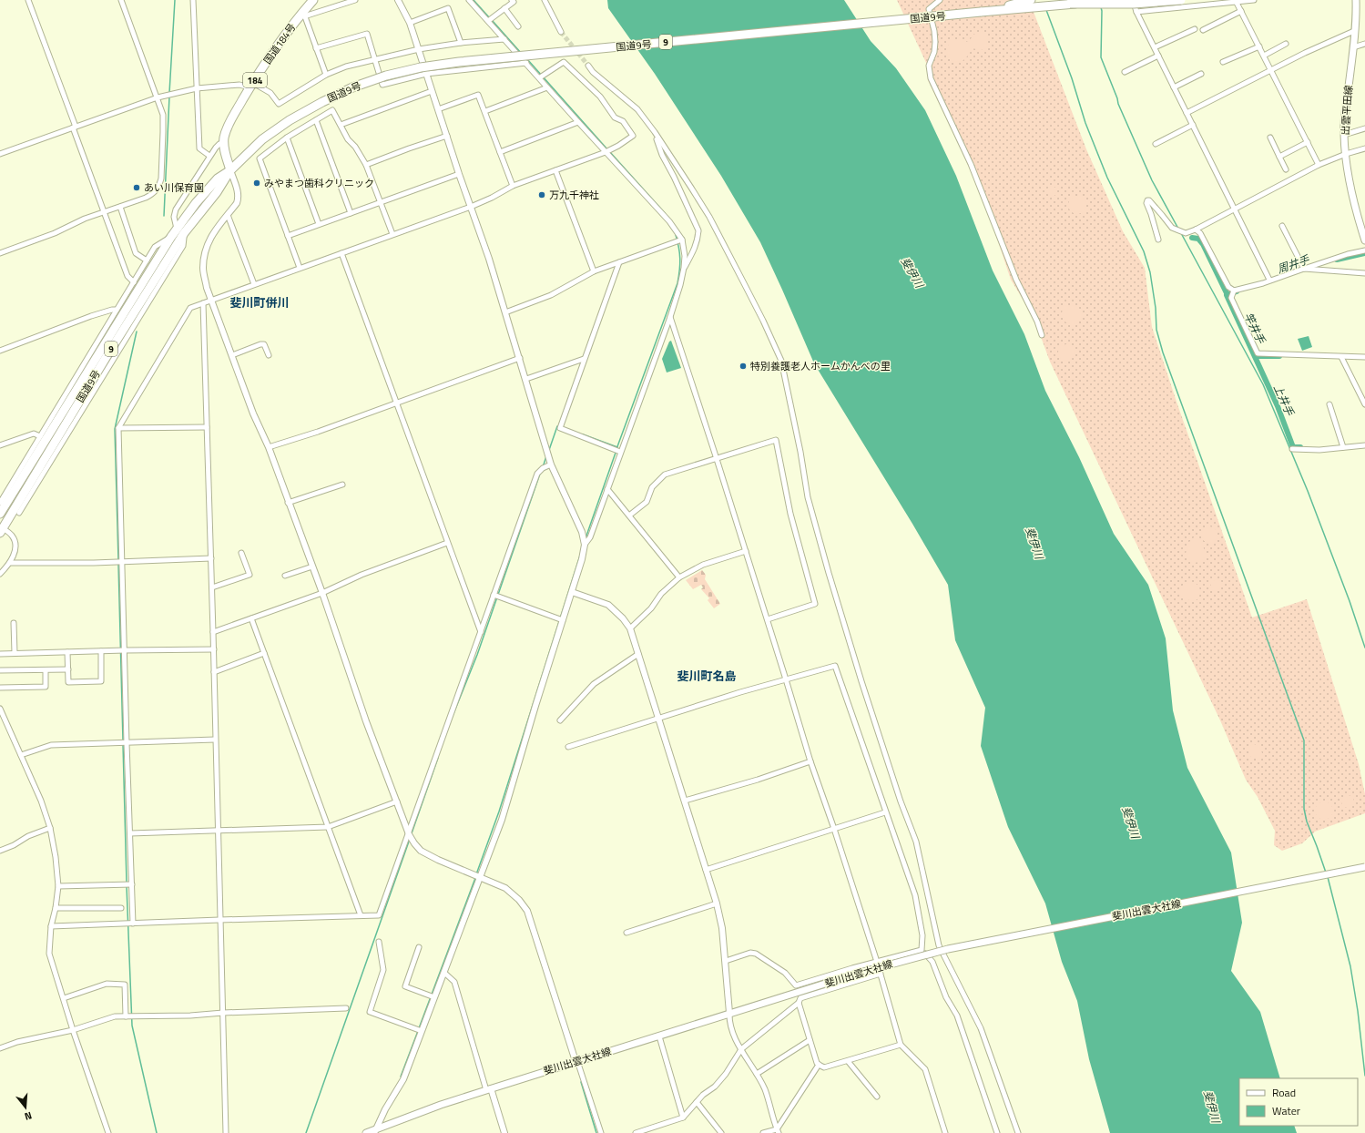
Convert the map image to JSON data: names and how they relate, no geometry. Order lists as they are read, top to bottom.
{
  "streets": {
    "highway": [
      "国道9号",
      "9",
      "国道184号",
      "184"
    ],
    "main road": ["出雲平田線", "斐川出雲大社線"]
  },
  "crossings": [
    ["国道9号", "9"],
    ["国道9号", "国道184号"]
  ],
  "districts": ["斐川町併川", "斐川町名島"],
  "water": [
    "周井手",
    "斐伊川",
    "竿井手",
    "上井手"
  ],
  "places": [
    "みやまつ歯科クリニック",
    "あい川保育園",
    "万九千神社",
    "特別養護老人ホームかんべの里"
  ],
  "legend": ["Road", "Water"],
  "north": "bottom"
}
